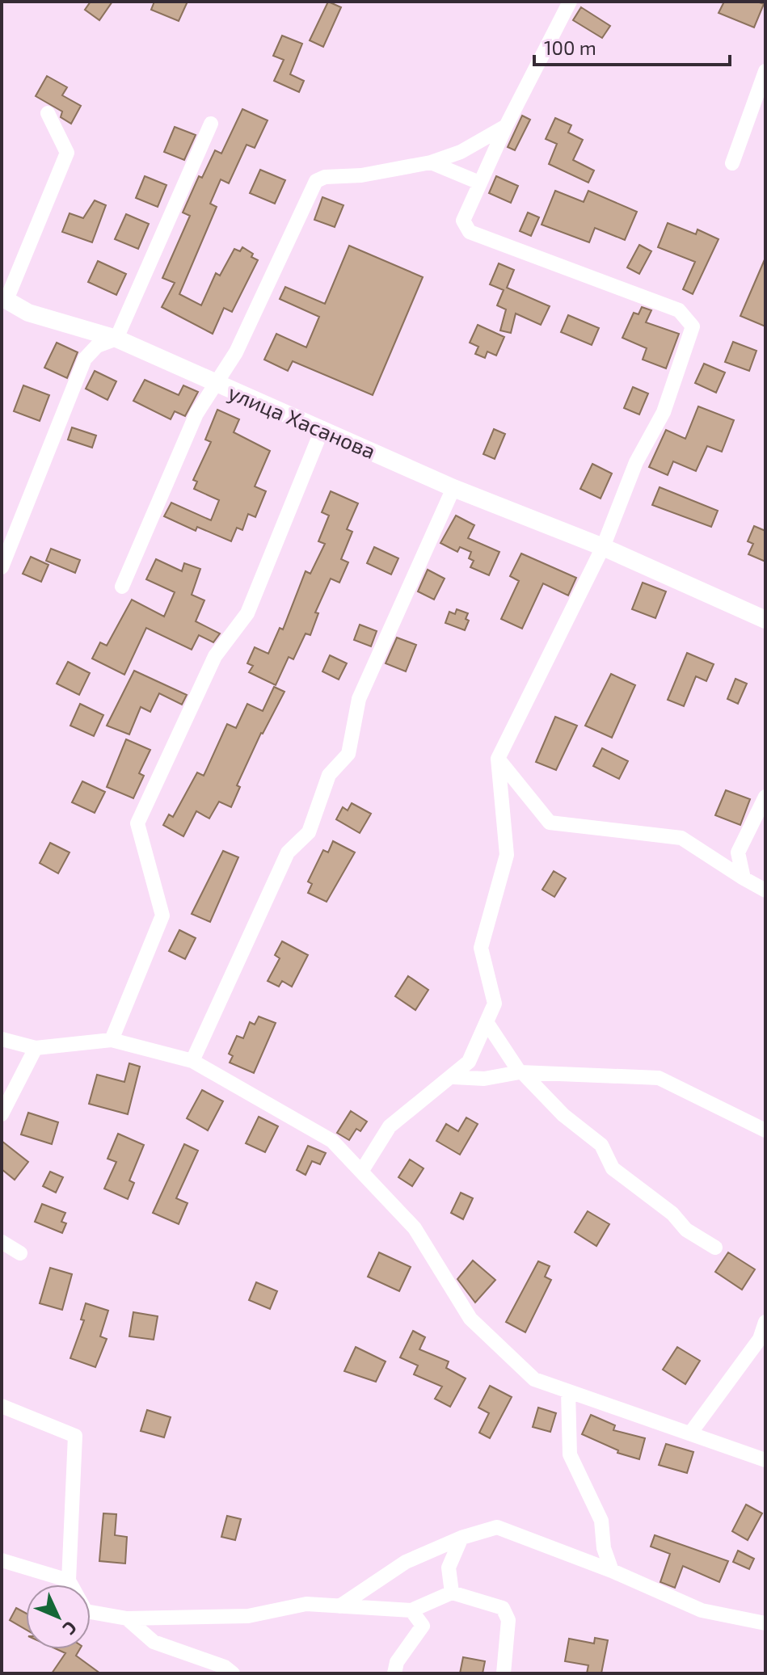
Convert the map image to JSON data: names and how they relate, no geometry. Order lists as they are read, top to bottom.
{
  "streets": {
    "street": ["улица Хасанова"]
  },
  "scale_bar": "100 m",
  "north": "bottom right"
}
